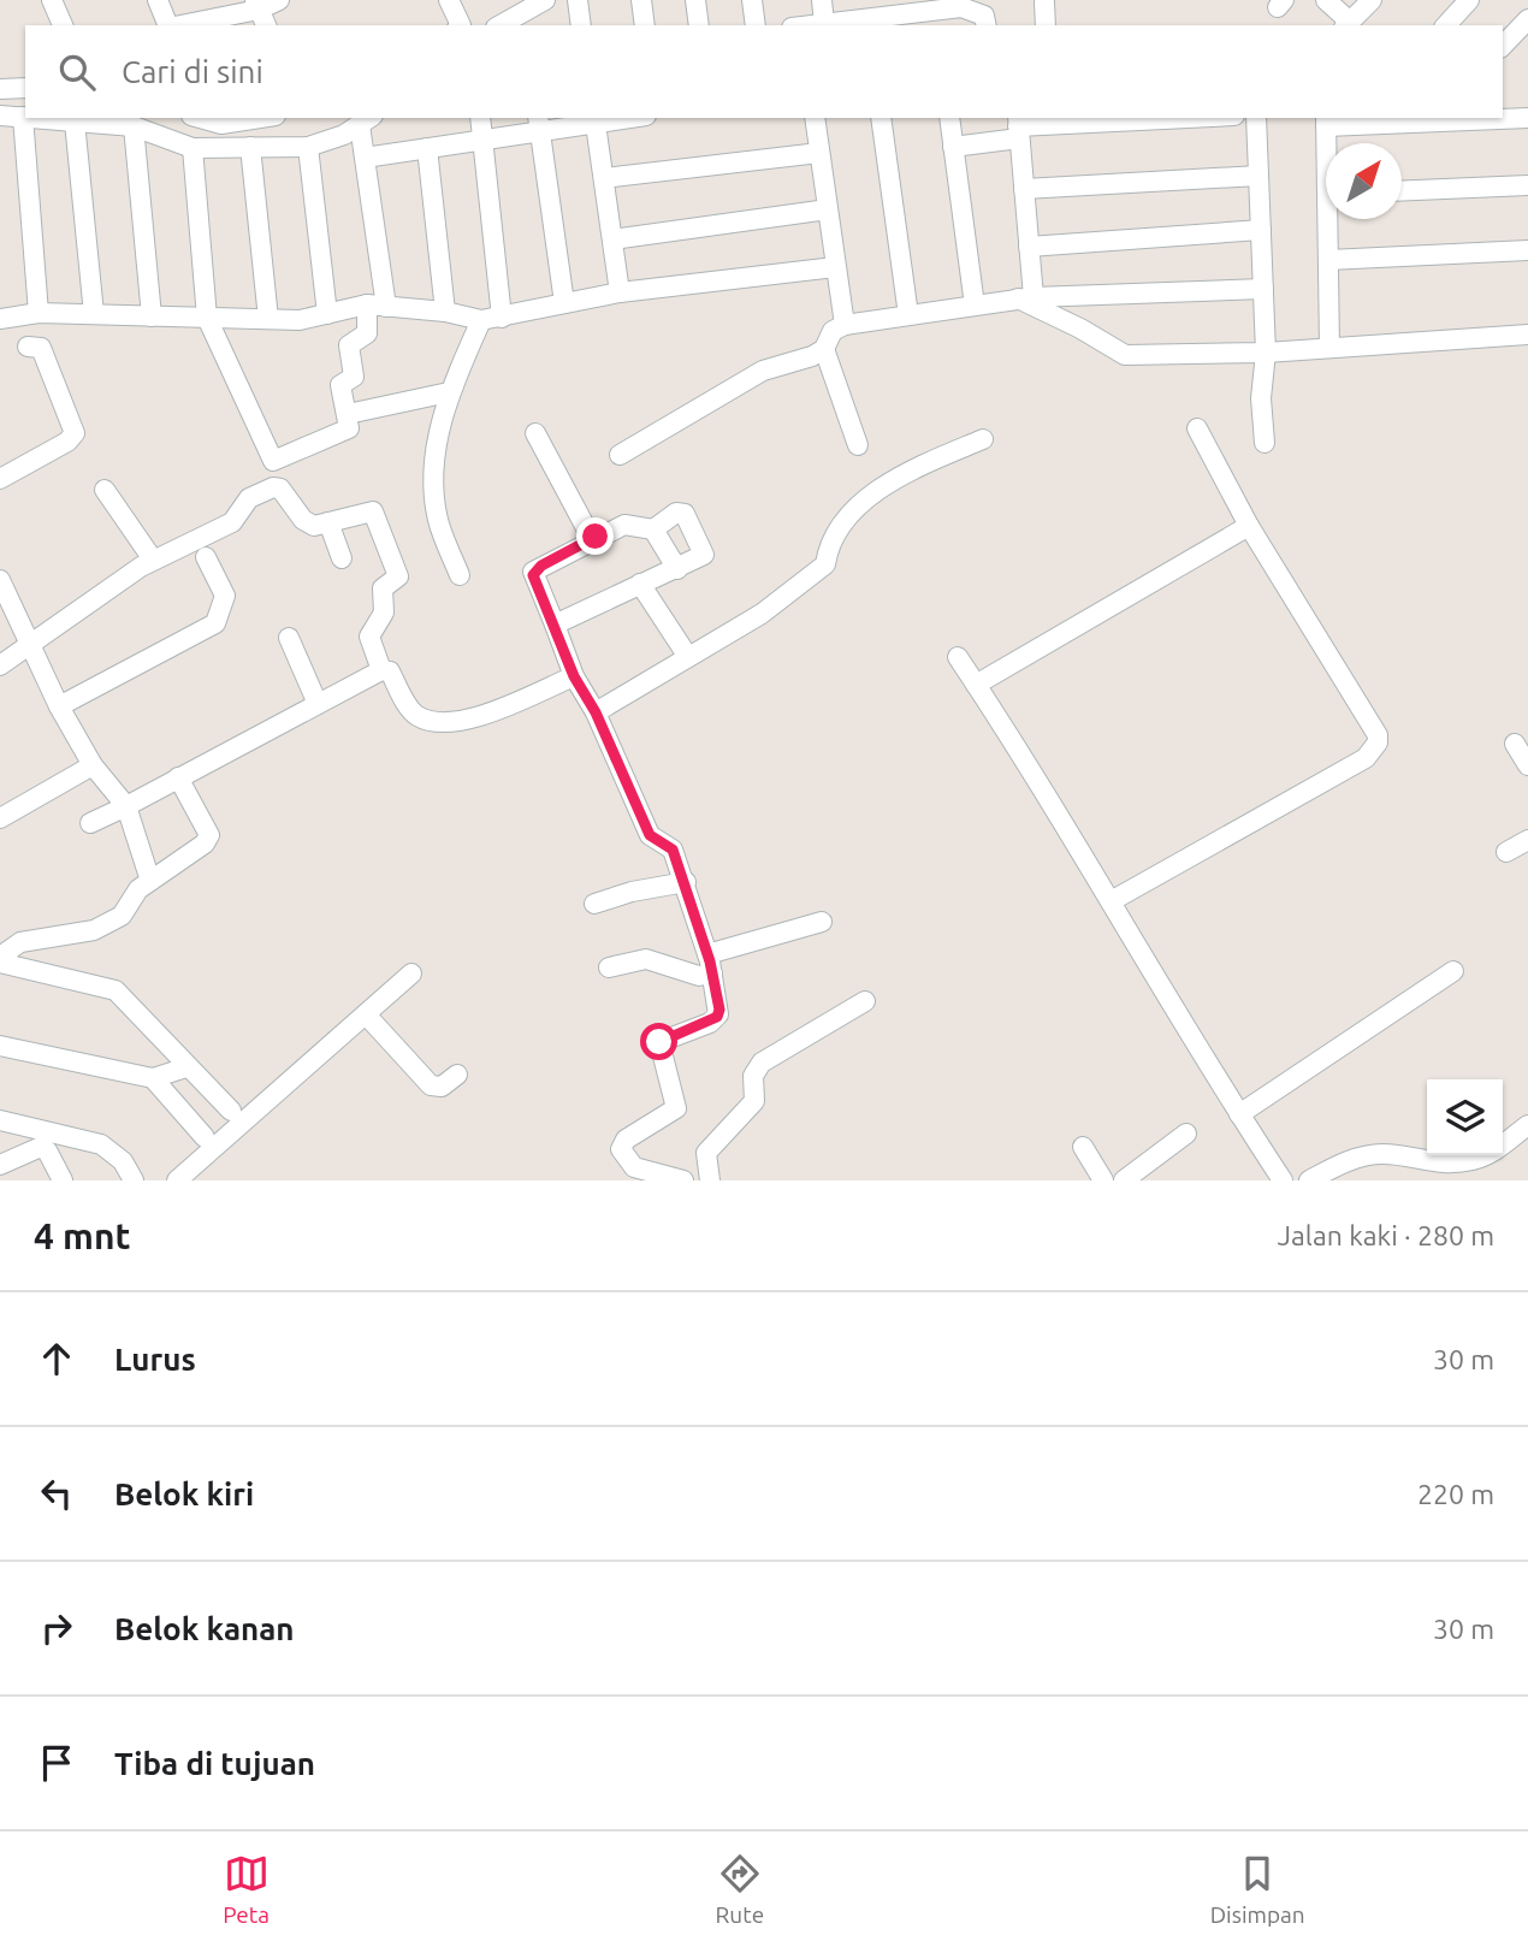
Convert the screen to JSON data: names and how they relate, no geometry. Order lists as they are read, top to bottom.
{
  "north": "top right",
  "page": {
    "search": "Cari di sini",
    "heading": ["4 mnt", "Jalan kaki · 280 m"],
    "list": [
      ["Lurus", "30 m"],
      ["Belok kiri", "220 m"],
      ["Belok kanan", "30 m"],
      "Tiba di tujuan"
    ],
    "nav": ["Peta", "Rute", "Disimpan"]
  }
}
